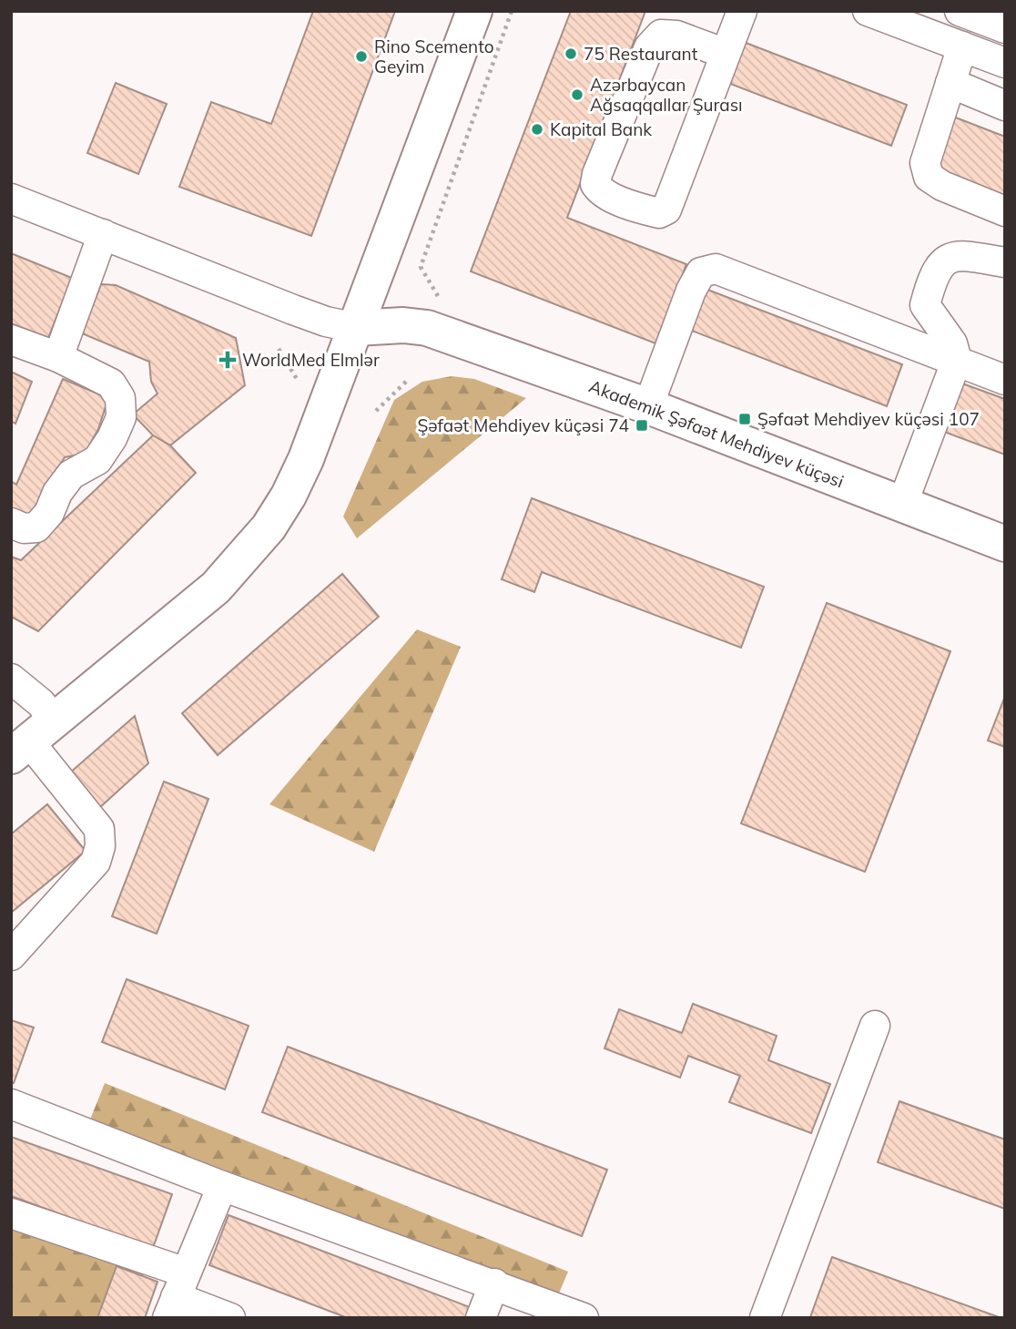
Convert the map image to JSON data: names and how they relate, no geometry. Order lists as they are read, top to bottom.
{
  "streets": {
    "main road": ["Akademik Şəfaət Mehdiyev küçəsi"]
  },
  "places": {
    "other": [
      "75 Restaurant",
      "Rino Scemento Geyim",
      "Azərbaycan Ağsaqqallar Şurası",
      "Kapital Bank"
    ],
    "health": ["WorldMed Elmlər"],
    "transit": ["Şəfaət Mehdiyev küçəsi 107", "Şəfaət Mehdiyev küçəsi 74"]
  }
}
